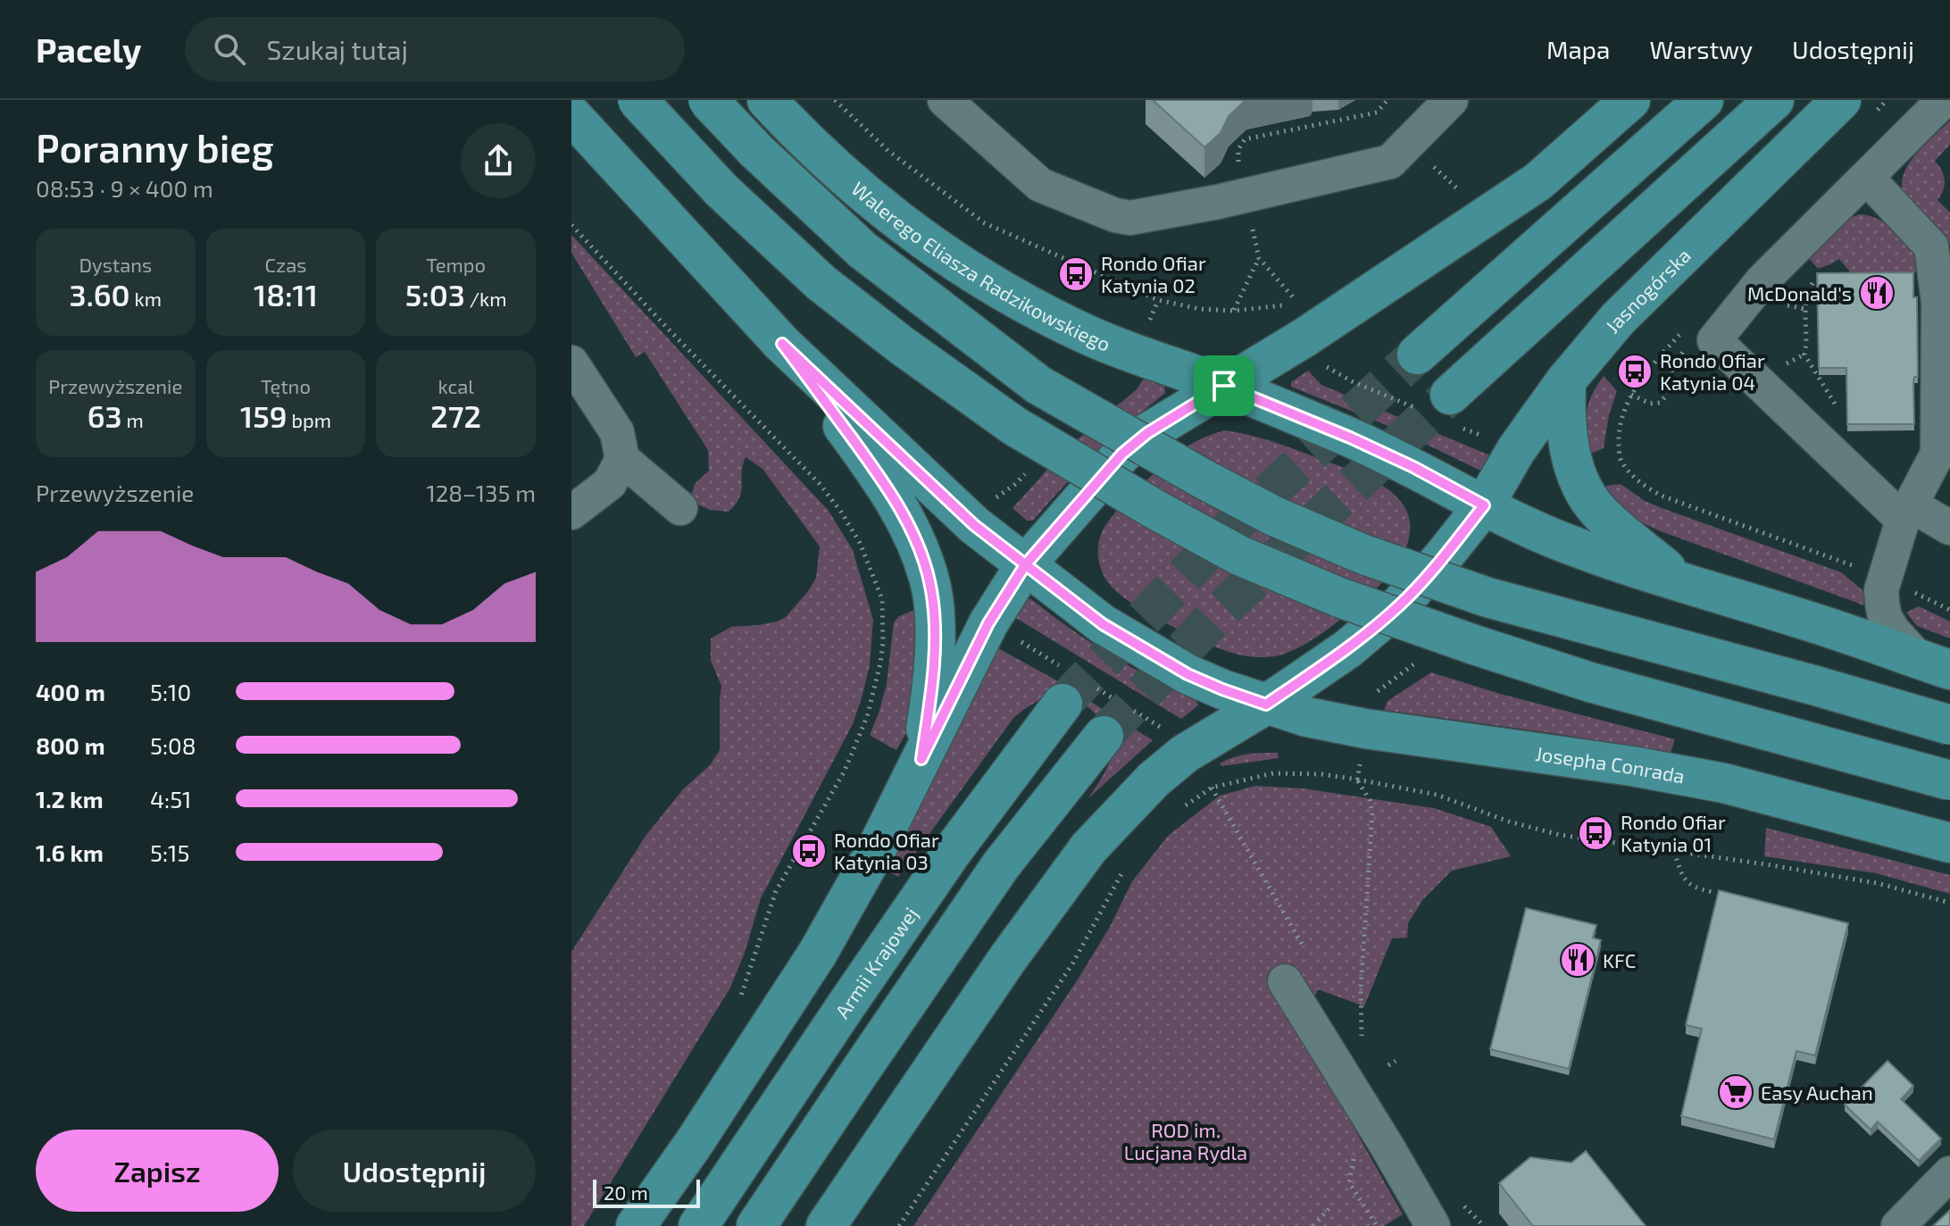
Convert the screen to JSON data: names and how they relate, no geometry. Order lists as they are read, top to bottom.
{
  "streets": {
    "main road": [
      "Walerego Eliasza Radzikowskiego",
      "Jasnogórska",
      "Josepha Conrada",
      "Armii Krajowej"
    ]
  },
  "crossings": [
    ["Walerego Eliasza Radzikowskiego", "Jasnogórska"],
    ["Jasnogórska", "Josepha Conrada"]
  ],
  "parks": ["ROD im. Lucjana Rydla"],
  "places": {
    "bus stop": [
      "Rondo Ofiar Katynia 02",
      "Rondo Ofiar Katynia 04",
      "Rondo Ofiar Katynia 01",
      "Rondo Ofiar Katynia 03"
    ],
    "restaurant": ["McDonald's", "KFC"],
    "supermarket": ["Easy Auchan"]
  },
  "scale_bar": "20 m",
  "page": {
    "header": "Pacely",
    "search": "Szukaj tutaj",
    "nav": ["Mapa", "Warstwy", "Udostępnij"],
    "heading": ["Poranny bieg", "08:53 · 9 × 400 m"],
    "stats": [
      ["Dystans", "3.60 km"],
      ["Czas", "18:11"],
      ["Tempo", "5:03 /km"],
      ["Przewyższenie", "63 m"],
      ["Tętno", "159 bpm"],
      ["kcal", "272"]
    ],
    "chart": ["Przewyższenie", "128–135 m"],
    "list": [
      {
        "name": "400 m",
        "note": "5:10"
      },
      {
        "name": "800 m",
        "note": "5:08"
      },
      {
        "name": "1.2 km",
        "note": "4:51"
      },
      {
        "name": "1.6 km",
        "note": "5:15"
      }
    ],
    "buttons": ["Zapisz", "Udostępnij"],
    "scale": "20 m"
  }
}
